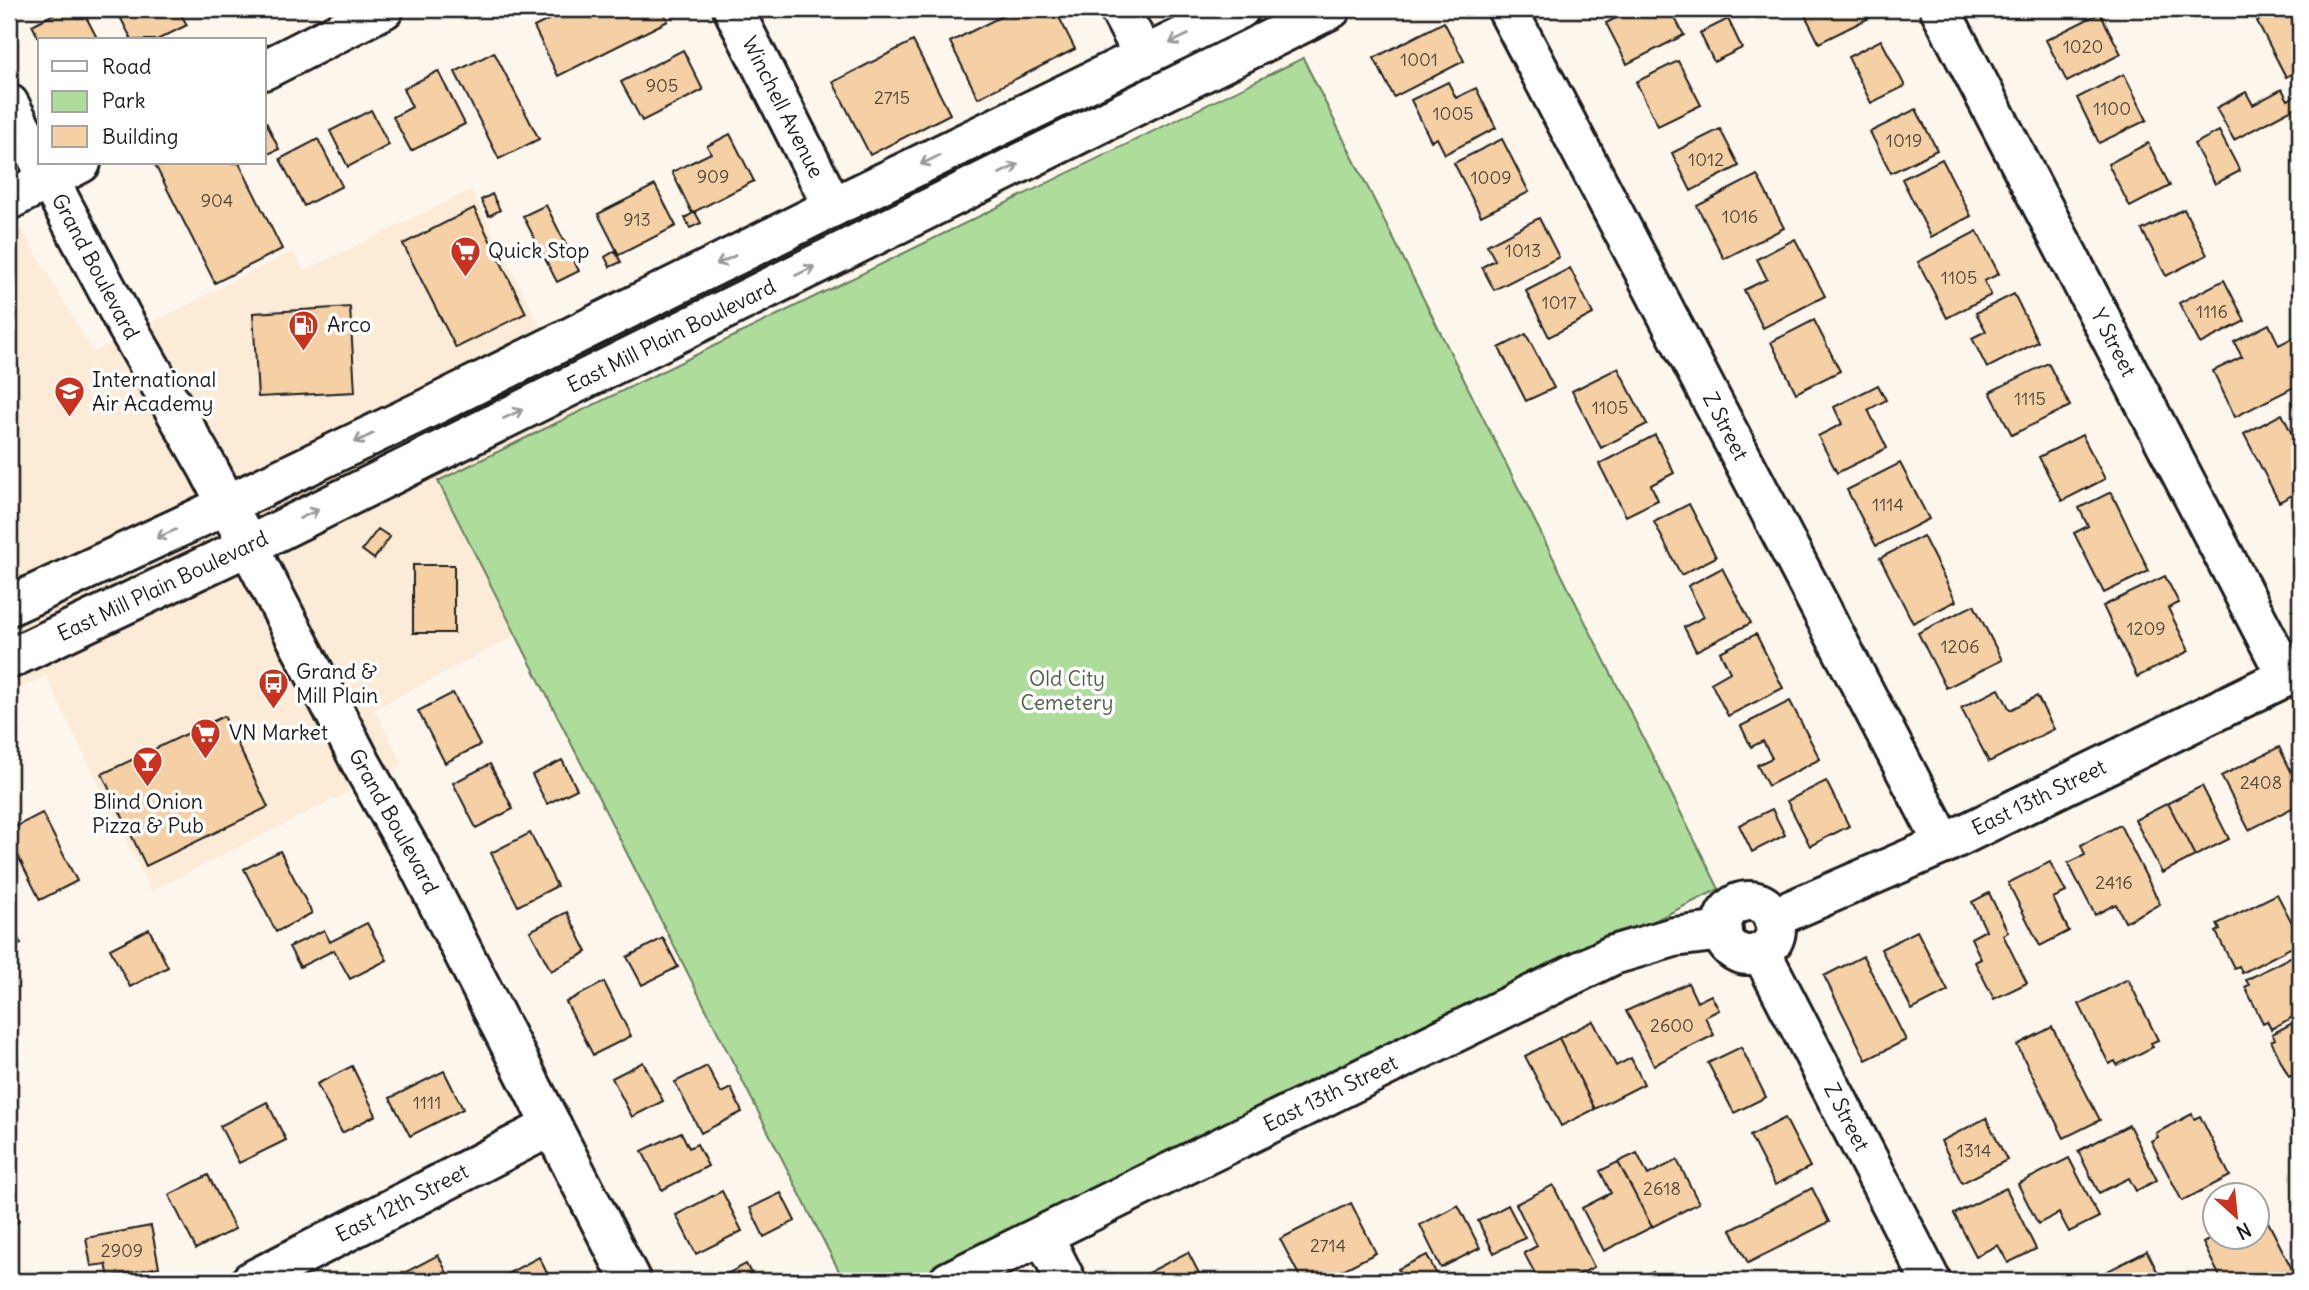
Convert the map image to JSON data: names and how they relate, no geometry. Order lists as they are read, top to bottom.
{
  "streets": {
    "street": [
      "Winchell Avenue",
      "Grand Boulevard",
      "East Mill Plain Boulevard",
      "Y Street",
      "Z Street",
      "East 13th Street",
      "East 12th Street"
    ]
  },
  "crossings": [
    ["Winchell Avenue", "East Mill Plain Boulevard"],
    ["Grand Boulevard", "East Mill Plain Boulevard"],
    ["Grand Boulevard", "East 12th Street"],
    ["Y Street", "East 13th Street"],
    ["Z Street", "East 13th Street"]
  ],
  "parks": ["Old City Cemetery"],
  "places": {
    "supermarket": ["Quick Stop", "VN Market"],
    "fuel station": ["Arco"],
    "school or university": ["International Air Academy"],
    "bus stop": ["Grand & Mill Plain"],
    "bar": ["Blind Onion Pizza & Pub"]
  },
  "house_numbers": [
    "1020",
    "1001",
    "905",
    "2715",
    "1100",
    "1005",
    "1019",
    "1012",
    "909",
    "1009",
    "904",
    "1016",
    "913",
    "1013",
    "1105",
    "1017",
    "1116",
    "1115",
    "1105",
    "1114",
    "1209",
    "1206",
    "2408",
    "2416",
    "2600",
    "1111",
    "1314",
    "2618",
    "2714",
    "2909"
  ],
  "legend": ["Road", "Park", "Building"],
  "north": "bottom right"
}
